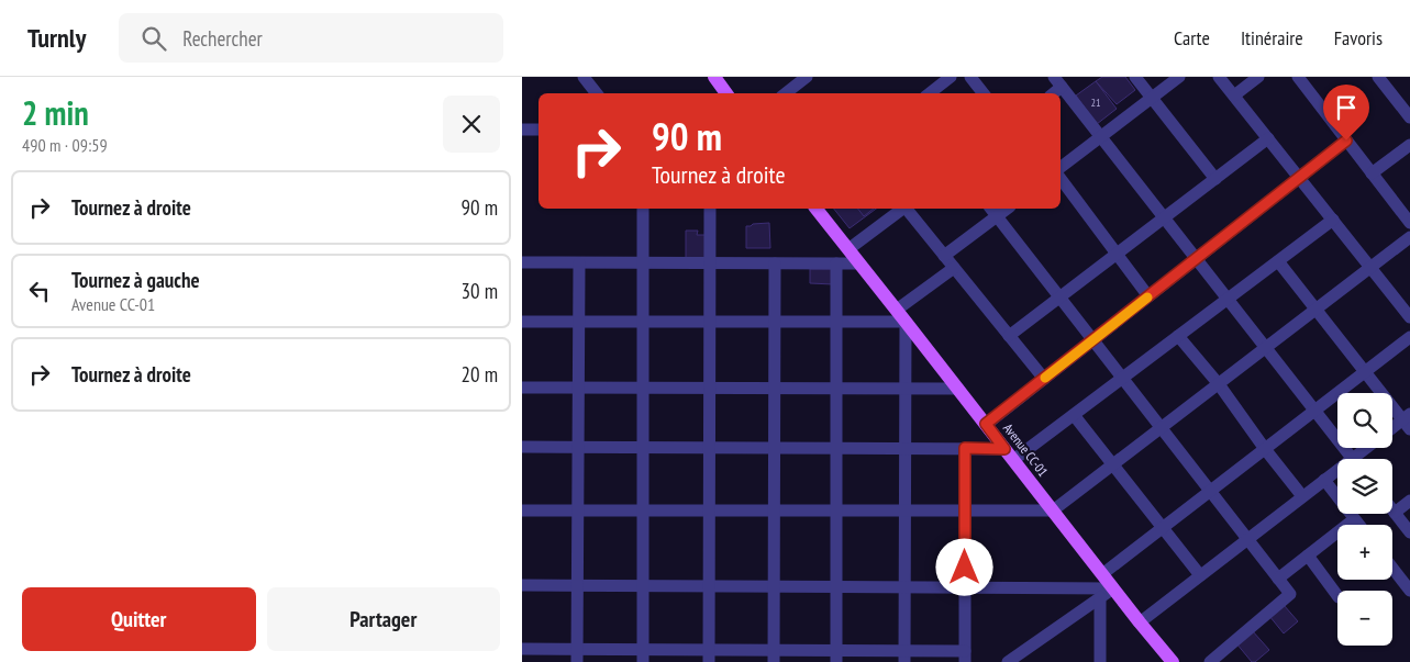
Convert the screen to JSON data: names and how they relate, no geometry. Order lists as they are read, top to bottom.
{
  "streets": {
    "main road": ["Avenue CC-01"]
  },
  "house_numbers": ["21"],
  "page": {
    "header": "Turnly",
    "search": "Rechercher",
    "nav": ["Carte", "Itinéraire", "Favoris"],
    "heading": ["2 min", "490 m · 09:59"],
    "turn": ["90 m", "Tournez à droite"],
    "list": [
      {
        "name": "Tournez à droite",
        "value": "90 m"
      },
      {
        "name": "Tournez à gauche",
        "note": "Avenue CC-01",
        "value": "30 m"
      },
      {
        "name": "Tournez à droite",
        "value": "20 m"
      }
    ],
    "map_buttons": ["+", "−"],
    "buttons": ["Quitter", "Partager"]
  }
}
